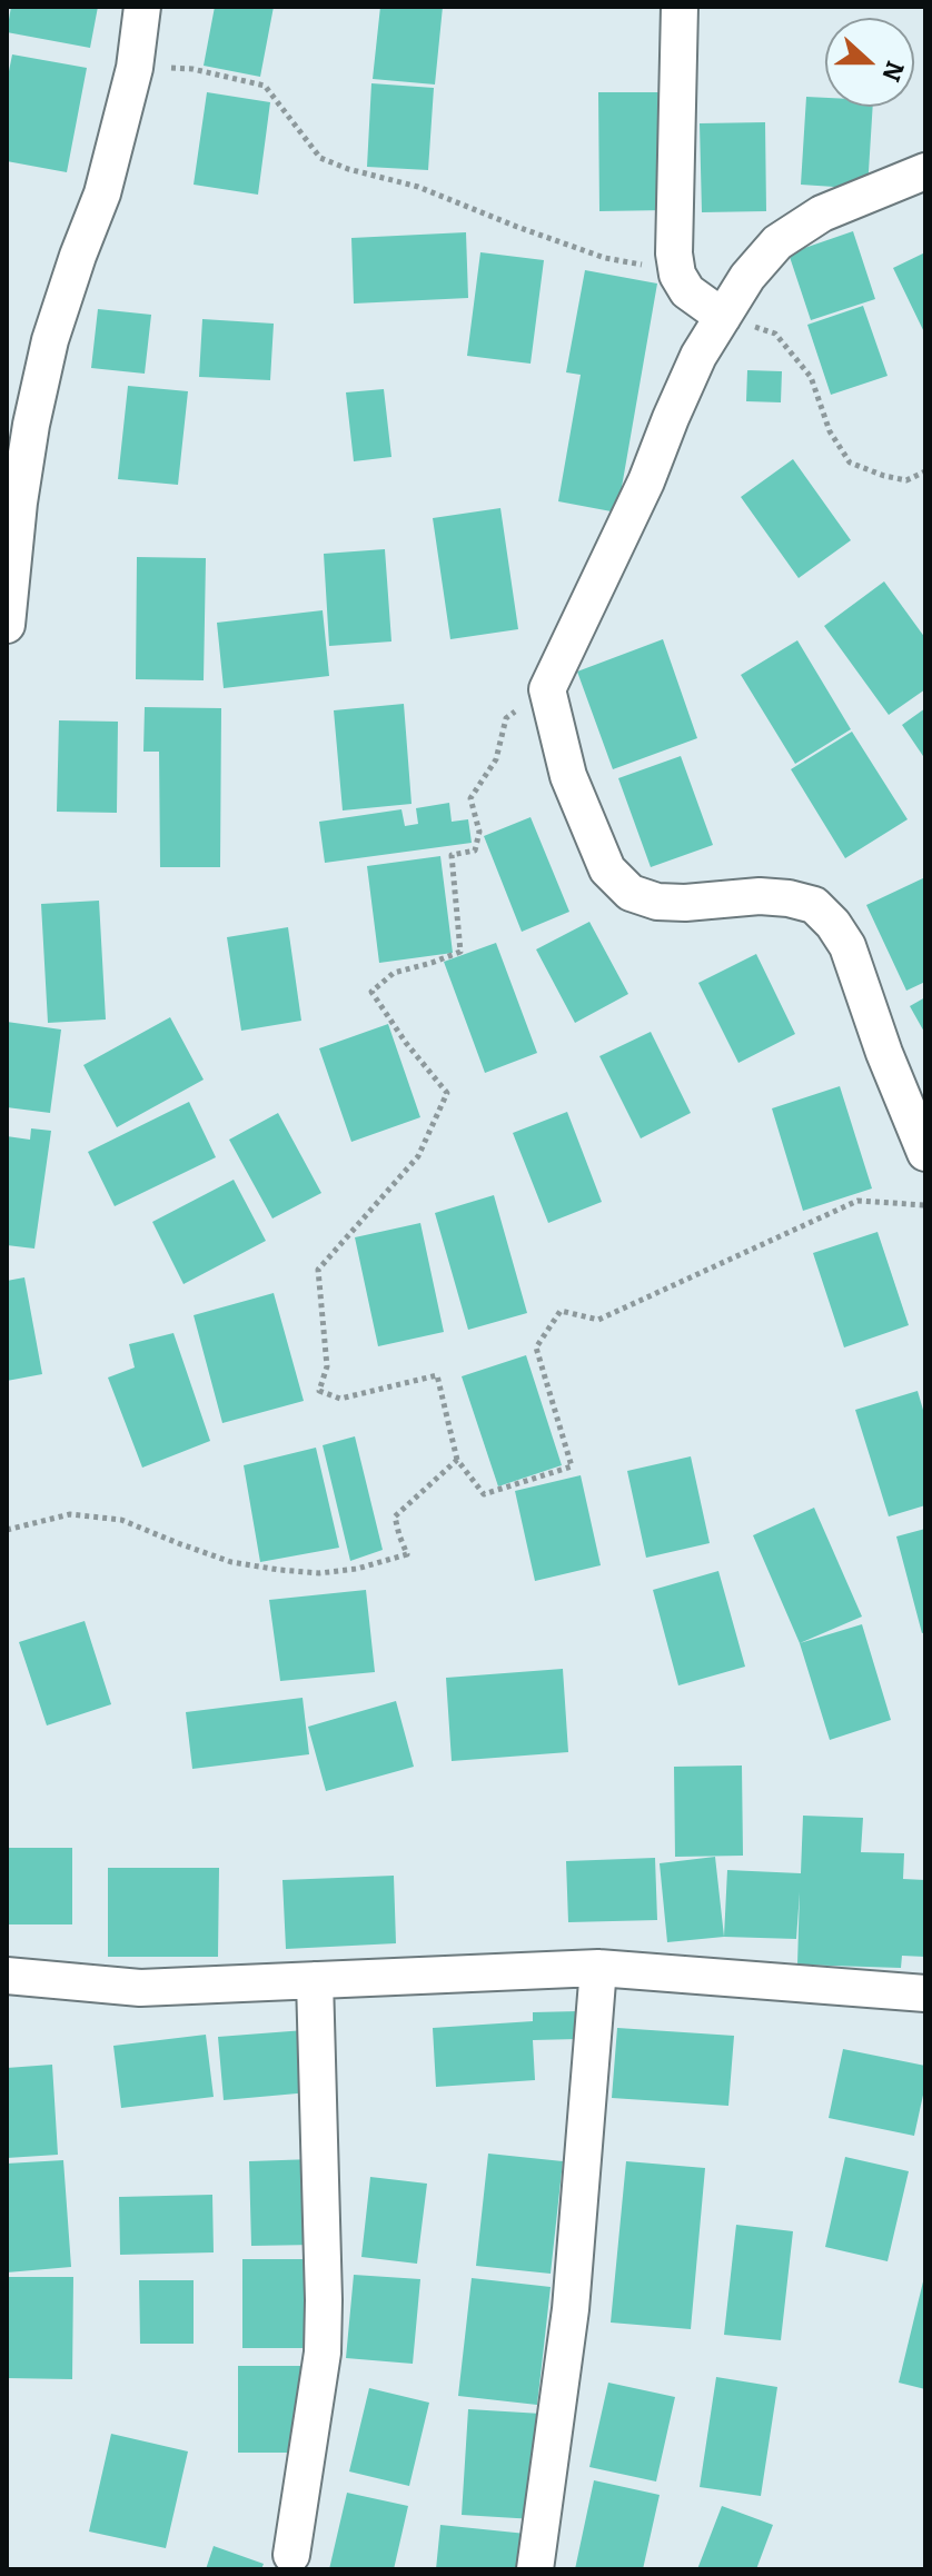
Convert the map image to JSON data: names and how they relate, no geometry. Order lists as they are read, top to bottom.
{
  "north": "right"
}
